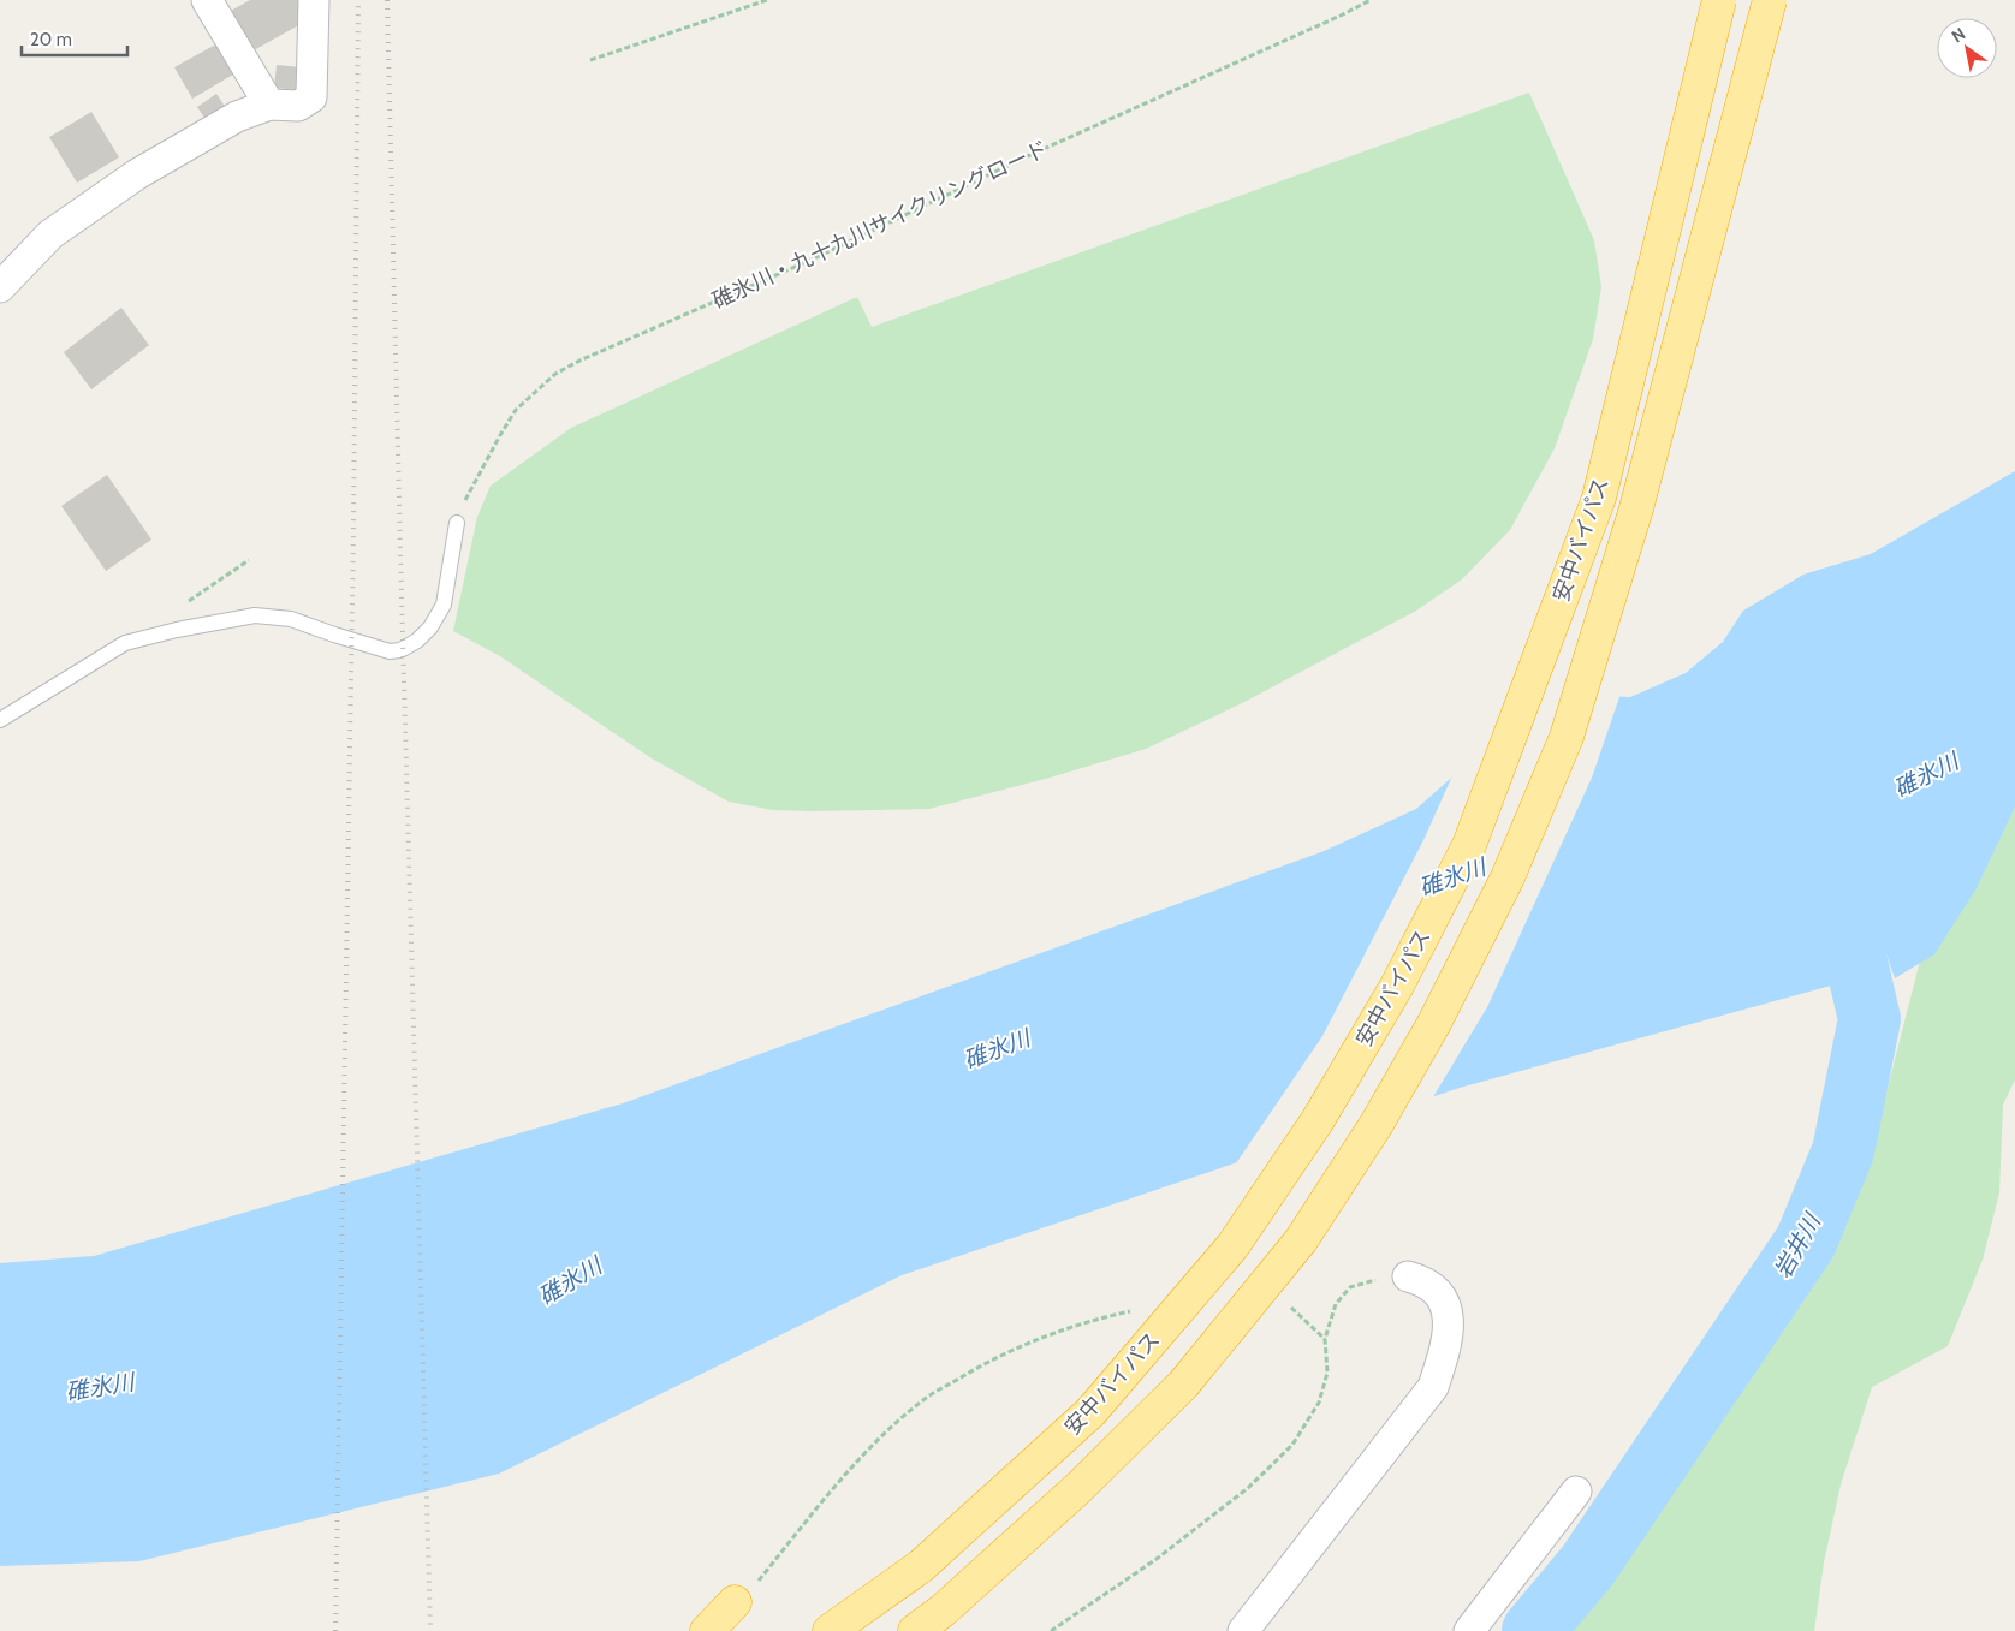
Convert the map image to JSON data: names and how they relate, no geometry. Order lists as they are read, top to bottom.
{
  "streets": {
    "highway": ["安中バイパス"],
    "path": ["碓氷川・九十九川サイクリングロード"]
  },
  "water": ["碓氷川", "岩井川"],
  "scale_bar": "20 m",
  "north": "top left"
}
